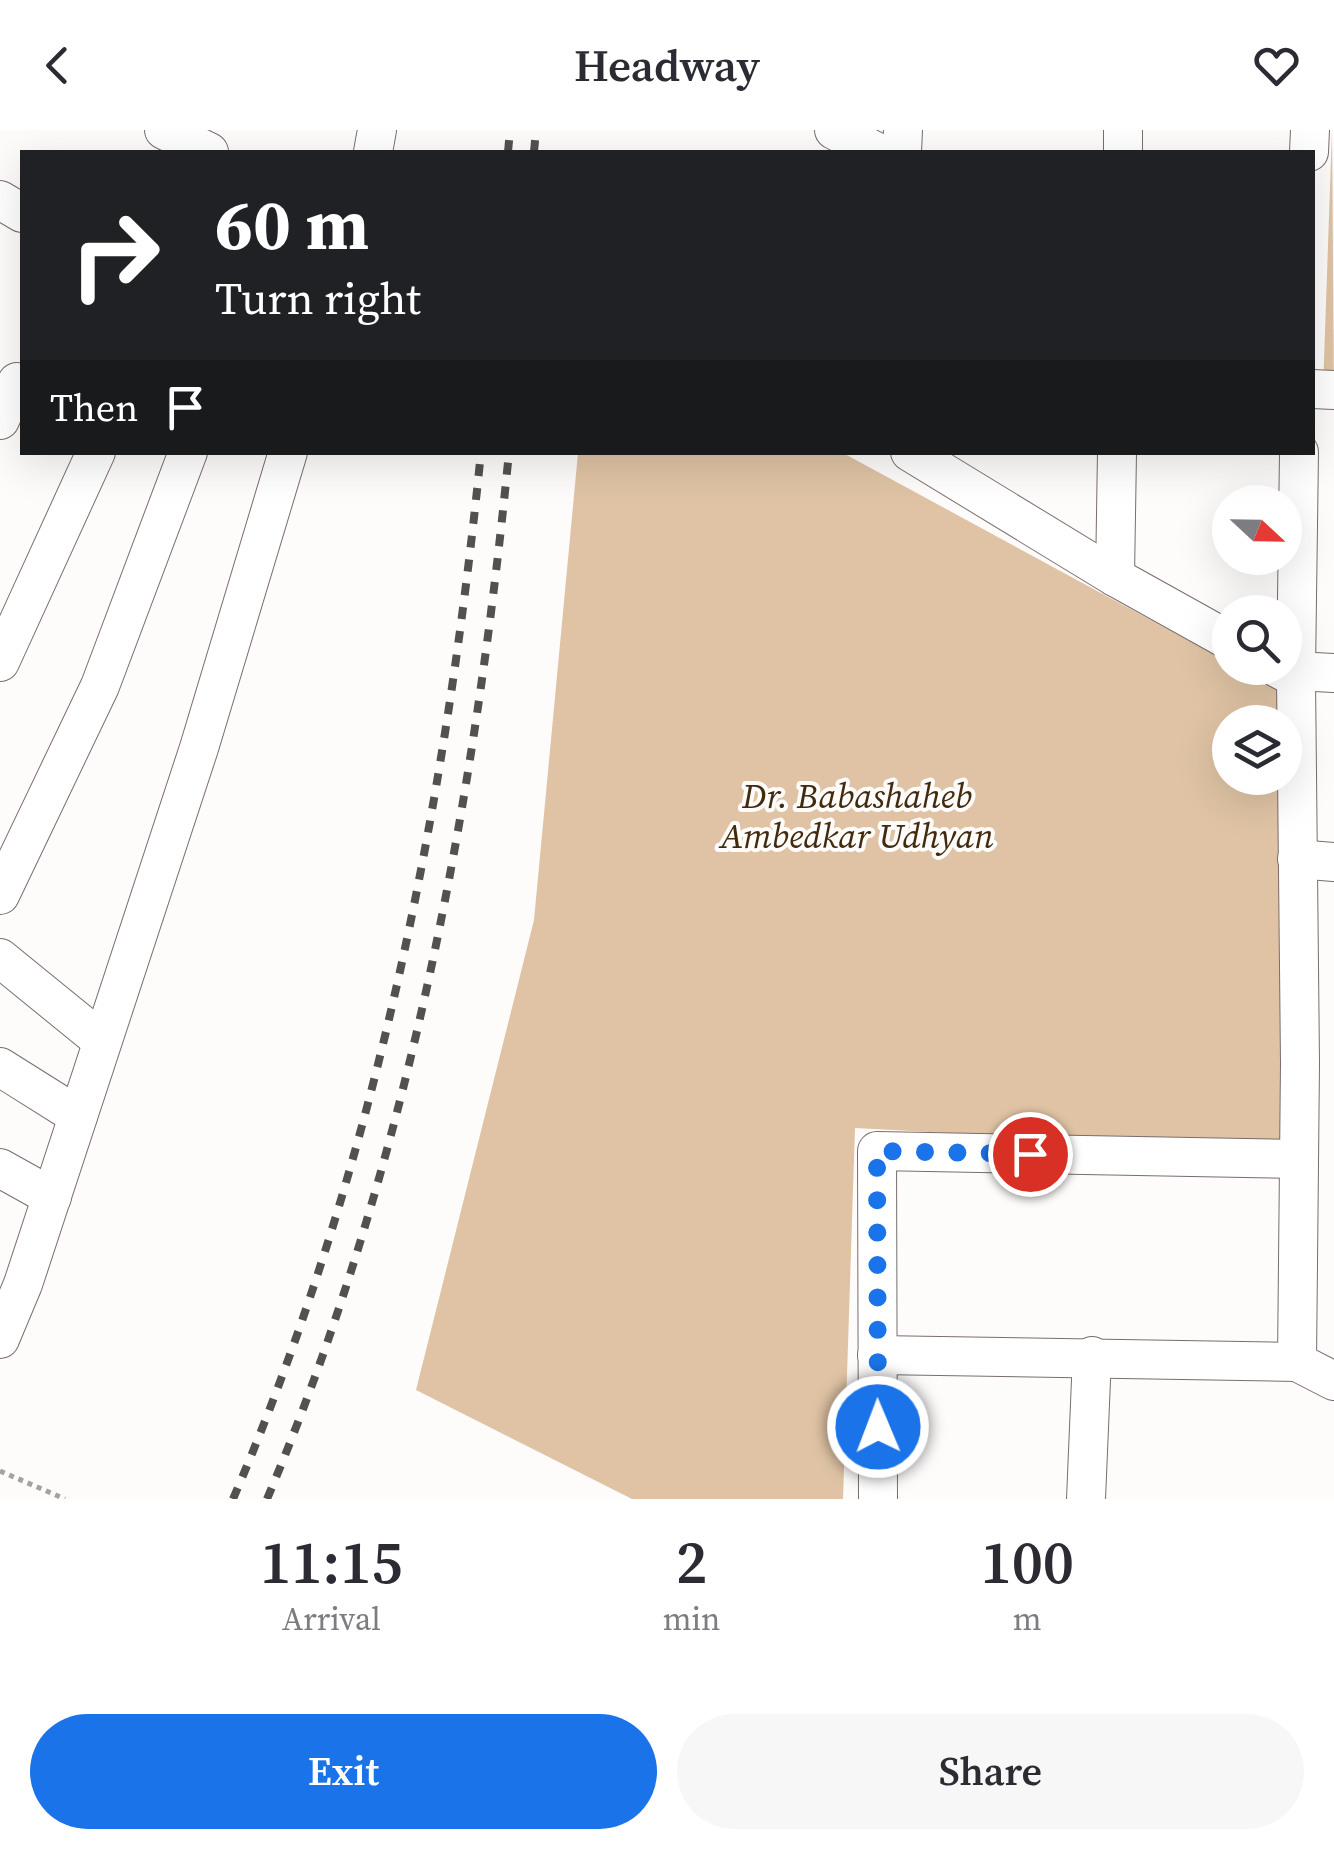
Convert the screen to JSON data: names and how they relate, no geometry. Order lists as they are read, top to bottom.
{
  "parks": ["Dr. Babashaheb Ambedkar Udhyan"],
  "north": "right",
  "page": {
    "header": "Headway",
    "turn": ["60 m", "Turn right"],
    "then": "Then",
    "eta": [
      "11:15",
      "Arrival",
      "2",
      "min",
      "100",
      "m"
    ],
    "buttons": ["Exit", "Share"]
  }
}
